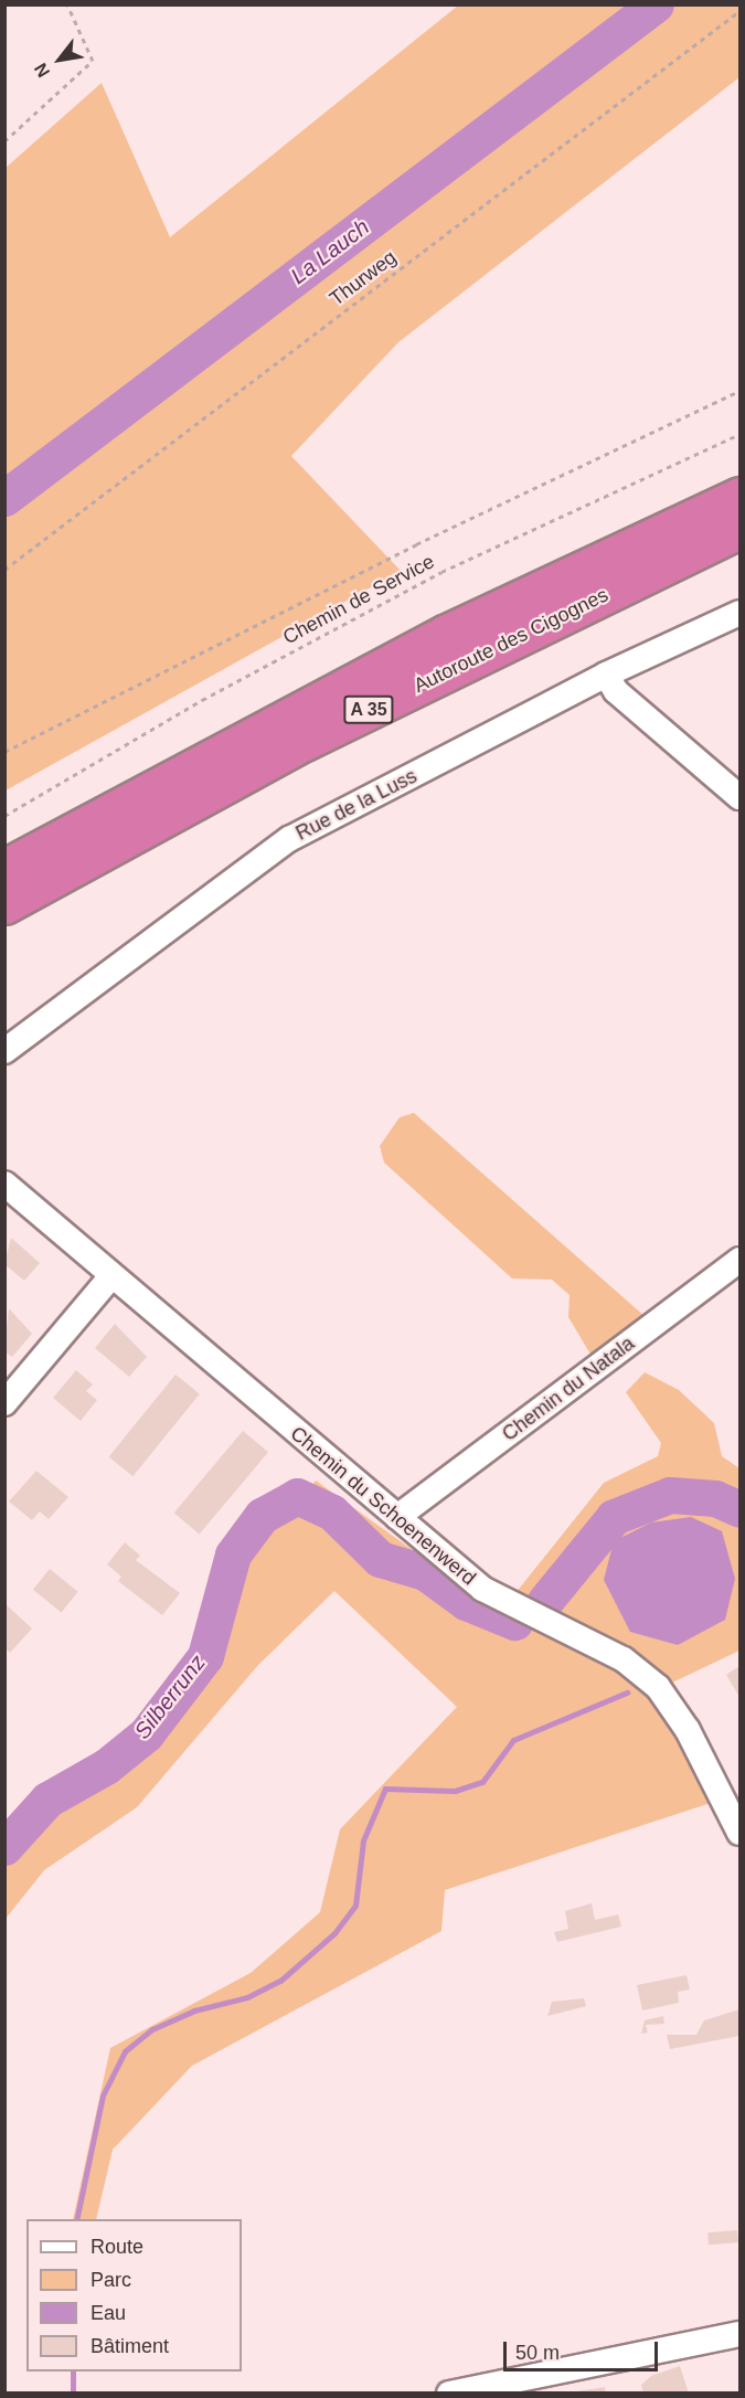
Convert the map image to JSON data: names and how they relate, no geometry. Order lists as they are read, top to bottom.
{
  "streets": {
    "highway": ["Autoroute des Cigognes", "A 35"],
    "street": ["Rue de la Luss", "Chemin du Natala", "Chemin du Schoenenwerd"],
    "path": ["Thurweg", "Chemin de Service"]
  },
  "crossings": [
    ["Chemin du Natala", "Chemin du Schoenenwerd"]
  ],
  "water": ["La Lauch", "Silberrunz"],
  "legend": [
    "Route",
    "Parc",
    "Eau",
    "Bâtiment"
  ],
  "scale_bar": "50 m",
  "north": "bottom left"
}
